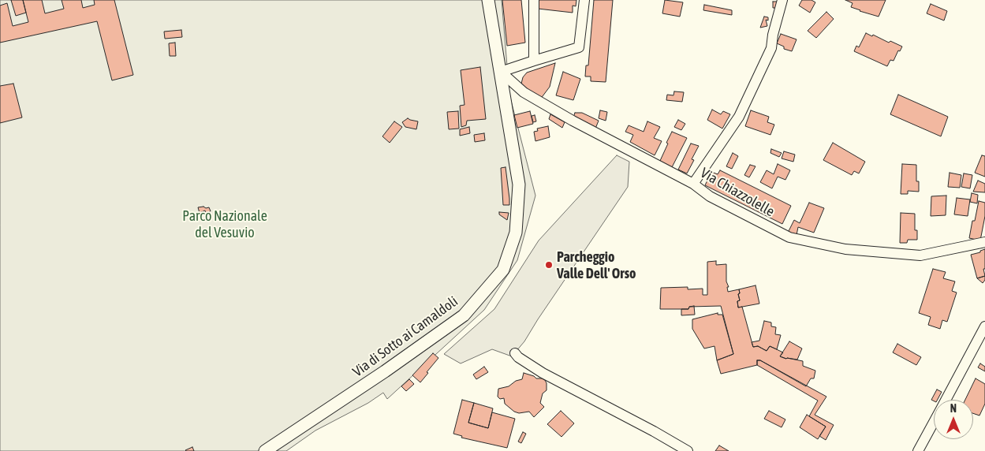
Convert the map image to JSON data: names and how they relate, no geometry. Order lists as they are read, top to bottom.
{
  "streets": {
    "street": ["Via Chiazzolelle", "Via di Sotto ai Camaldoli"]
  },
  "crossings": [
    ["Via Chiazzolelle", "Via di Sotto ai Camaldoli"]
  ],
  "parks": ["Parco Nazionale del Vesuvio"],
  "places": ["Parcheggio Valle Dell' Orso"],
  "north": "top"
}
